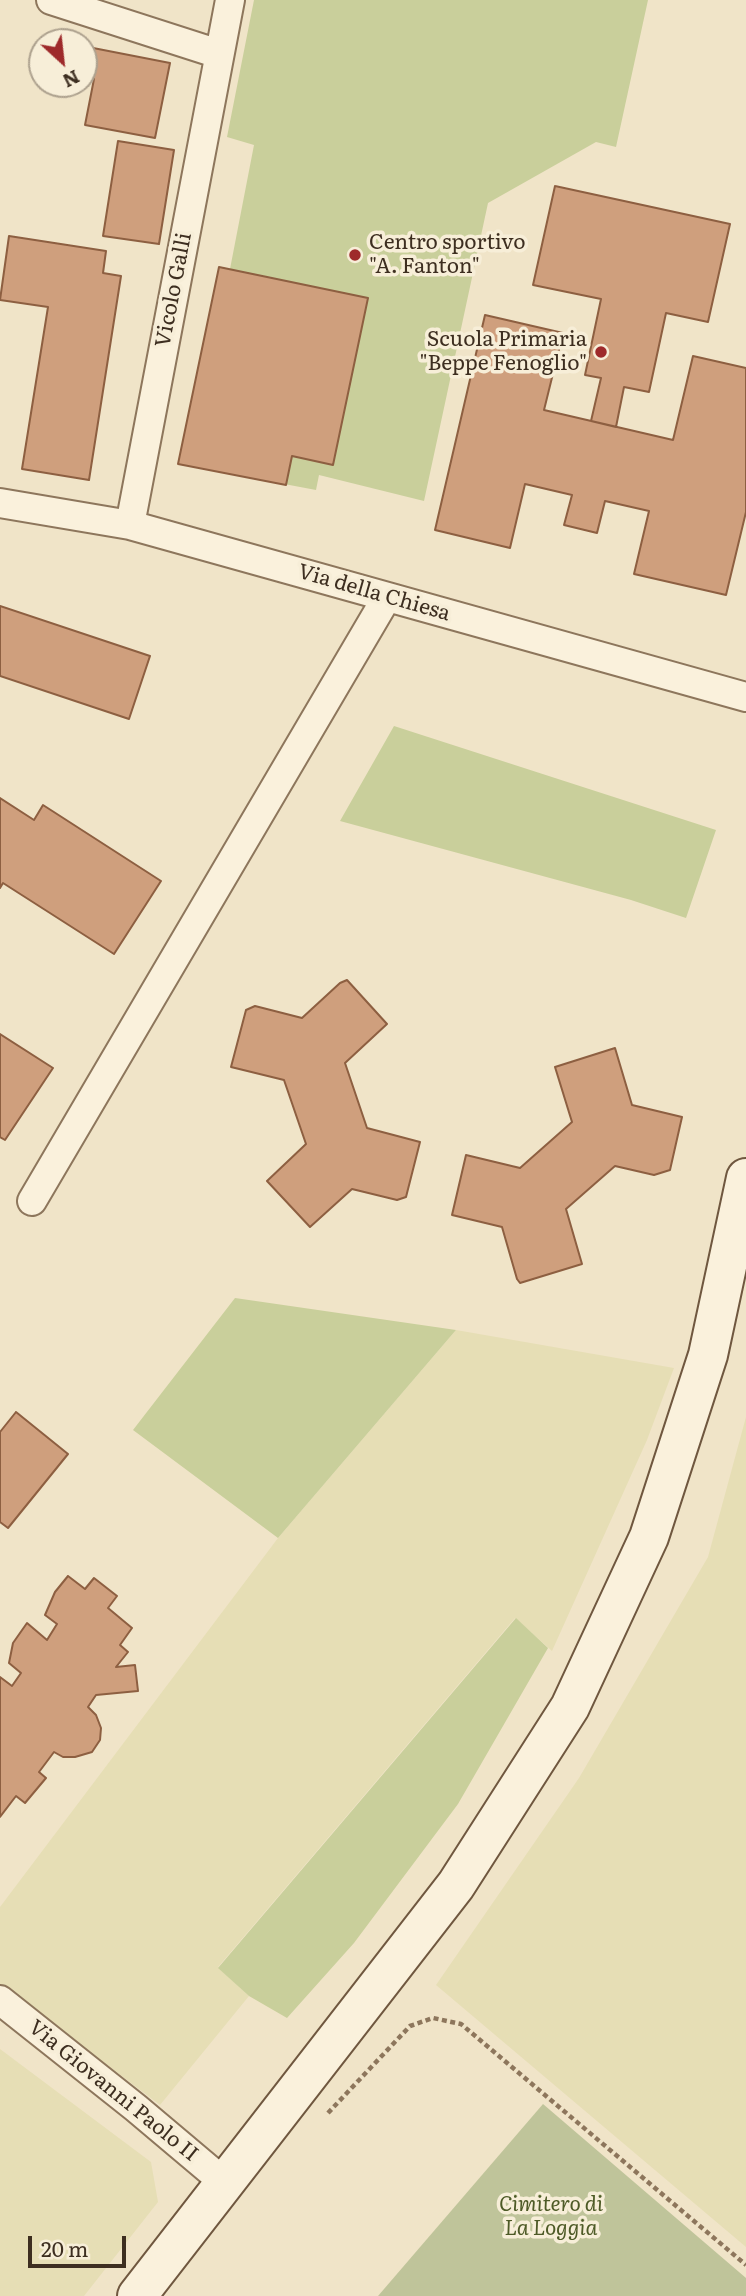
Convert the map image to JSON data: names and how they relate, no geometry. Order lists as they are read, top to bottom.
{
  "streets": {
    "street": ["Vicolo Galli", "Via della Chiesa", "Via Giovanni Paolo II"]
  },
  "crossings": [
    ["Vicolo Galli", "Via della Chiesa"]
  ],
  "parks": ["Cimitero di La Loggia"],
  "places": ["Centro sportivo \"A. Fanton\"", "Scuola Primaria \"Beppe Fenoglio\""],
  "scale_bar": "20 m",
  "north": "bottom right"
}
